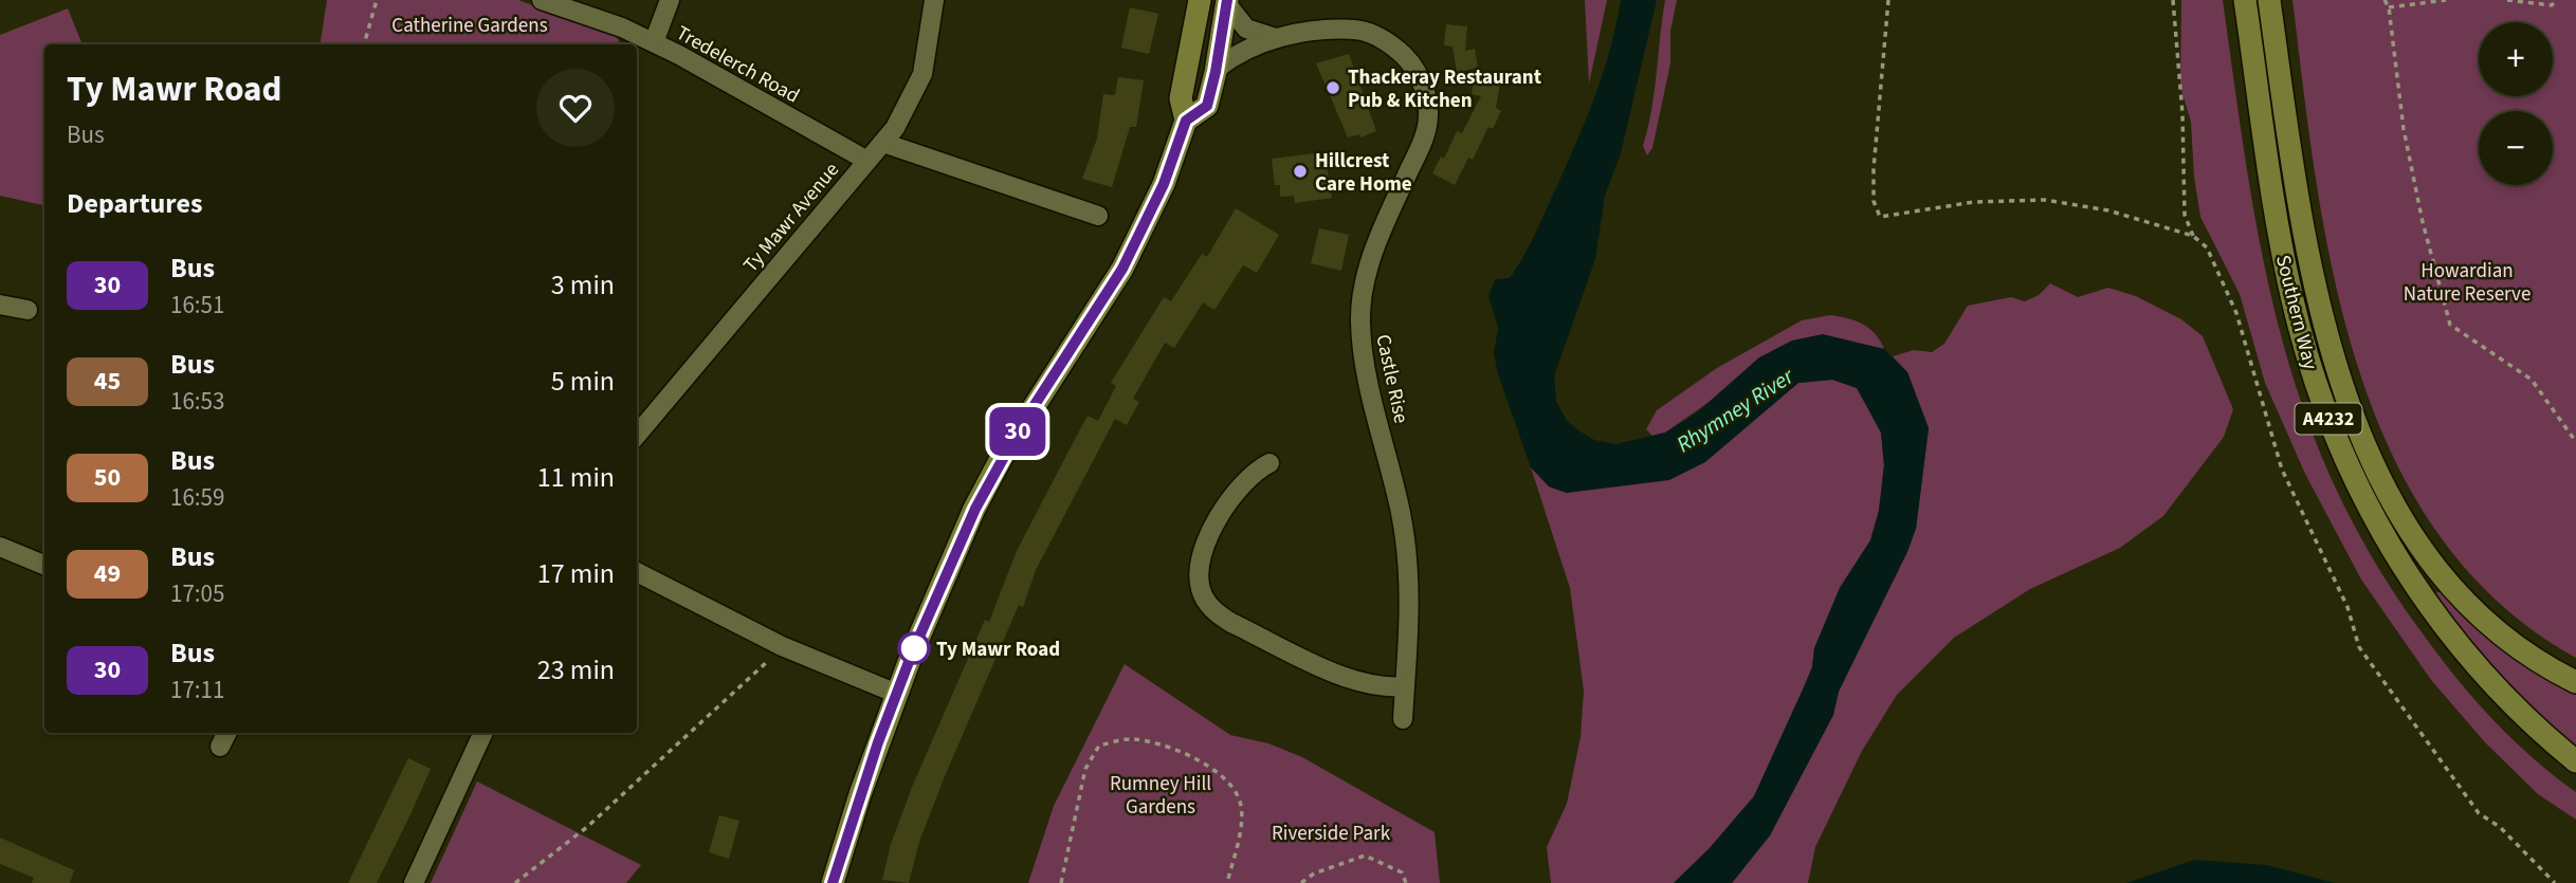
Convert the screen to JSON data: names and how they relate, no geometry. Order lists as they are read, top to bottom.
{
  "streets": {
    "main road": ["Southern Way", "A4232"],
    "street": ["Tredelerch Road", "Ty Mawr Avenue", "Castle Rise"]
  },
  "crossings": [
    ["Tredelerch Road", "Ty Mawr Avenue"]
  ],
  "water": ["Rhymney River"],
  "parks": [
    "Catherine Gardens",
    "Howardian Nature Reserve",
    "Rumney Hill Gardens",
    "Riverside Park"
  ],
  "places": ["Thackeray Restaurant Pub & Kitchen", "Hillcrest Care Home", "Ty Mawr Road"],
  "lines": ["bus line 30"],
  "page": {
    "on_map": "30",
    "map_buttons": ["+", "−"],
    "heading": [
      ["Ty Mawr Road", "Bus"],
      "Departures"
    ],
    "list": [
      {
        "mark": "30",
        "name": "Bus",
        "note": "16:51",
        "value": "3 min"
      },
      {
        "mark": "45",
        "name": "Bus",
        "note": "16:53",
        "value": "5 min"
      },
      {
        "mark": "50",
        "name": "Bus",
        "note": "16:59",
        "value": "11 min"
      },
      {
        "mark": "49",
        "name": "Bus",
        "note": "17:05",
        "value": "17 min"
      },
      {
        "mark": "30",
        "name": "Bus",
        "note": "17:11",
        "value": "23 min"
      }
    ]
  }
}
